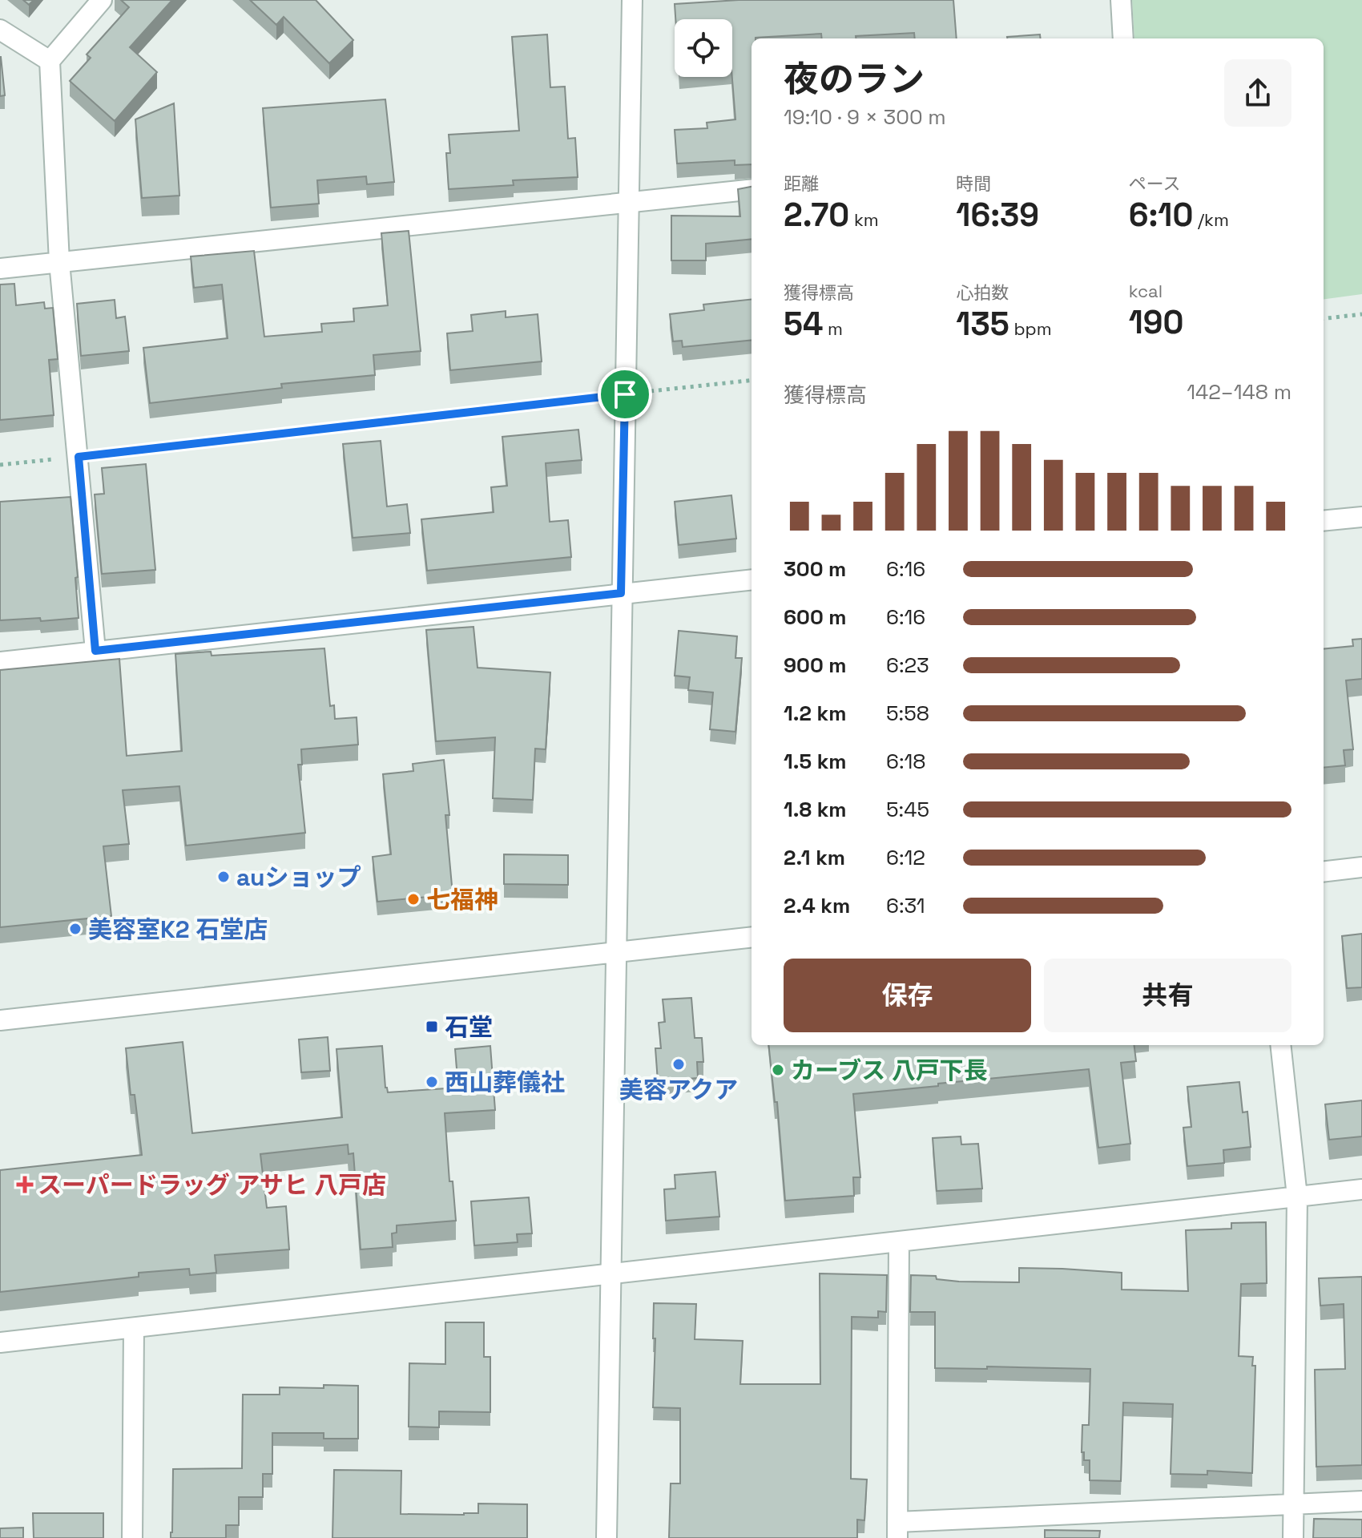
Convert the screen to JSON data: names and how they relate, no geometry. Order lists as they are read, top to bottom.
{
  "places": {
    "other": [
      "auショップ",
      "七福神",
      "美容室K2 石堂店",
      "美容アクア",
      "カーブス 八戸下長",
      "西山葬儀社"
    ],
    "transit": ["石堂"],
    "health": ["スーパードラッグ アサヒ 八戸店"]
  },
  "page": {
    "heading": ["夜のラン", "19:10 · 9 × 300 m"],
    "stats": [
      ["距離", "2.70 km"],
      ["時間", "16:39"],
      ["ペース", "6:10 /km"],
      ["獲得標高", "54 m"],
      ["心拍数", "135 bpm"],
      ["kcal", "190"]
    ],
    "chart": ["獲得標高", "142–148 m"],
    "list": [
      {
        "name": "300 m",
        "note": "6:16"
      },
      {
        "name": "600 m",
        "note": "6:16"
      },
      {
        "name": "900 m",
        "note": "6:23"
      },
      {
        "name": "1.2 km",
        "note": "5:58"
      },
      {
        "name": "1.5 km",
        "note": "6:18"
      },
      {
        "name": "1.8 km",
        "note": "5:45"
      },
      {
        "name": "2.1 km",
        "note": "6:12"
      },
      {
        "name": "2.4 km",
        "note": "6:31"
      }
    ],
    "buttons": ["保存", "共有"]
  }
}
